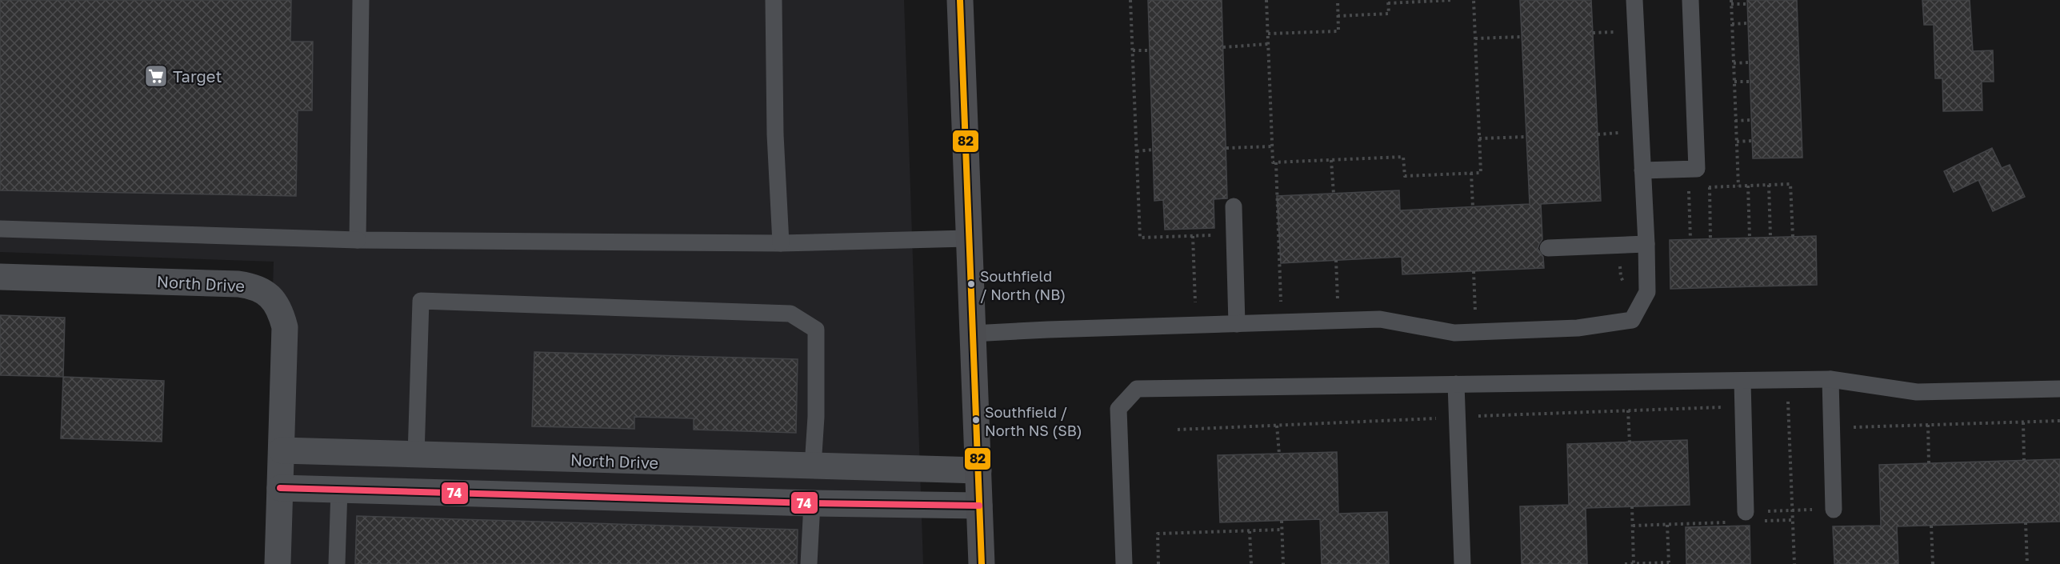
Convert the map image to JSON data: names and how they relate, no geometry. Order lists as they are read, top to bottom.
{
  "streets": {
    "street": ["North Drive"]
  },
  "places": {
    "supermarket": ["Target"],
    "other": ["Southfield / North (NB)", "Southfield / North NS (SB)"]
  },
  "lines": ["transit line 82", "transit line 74"]
}
